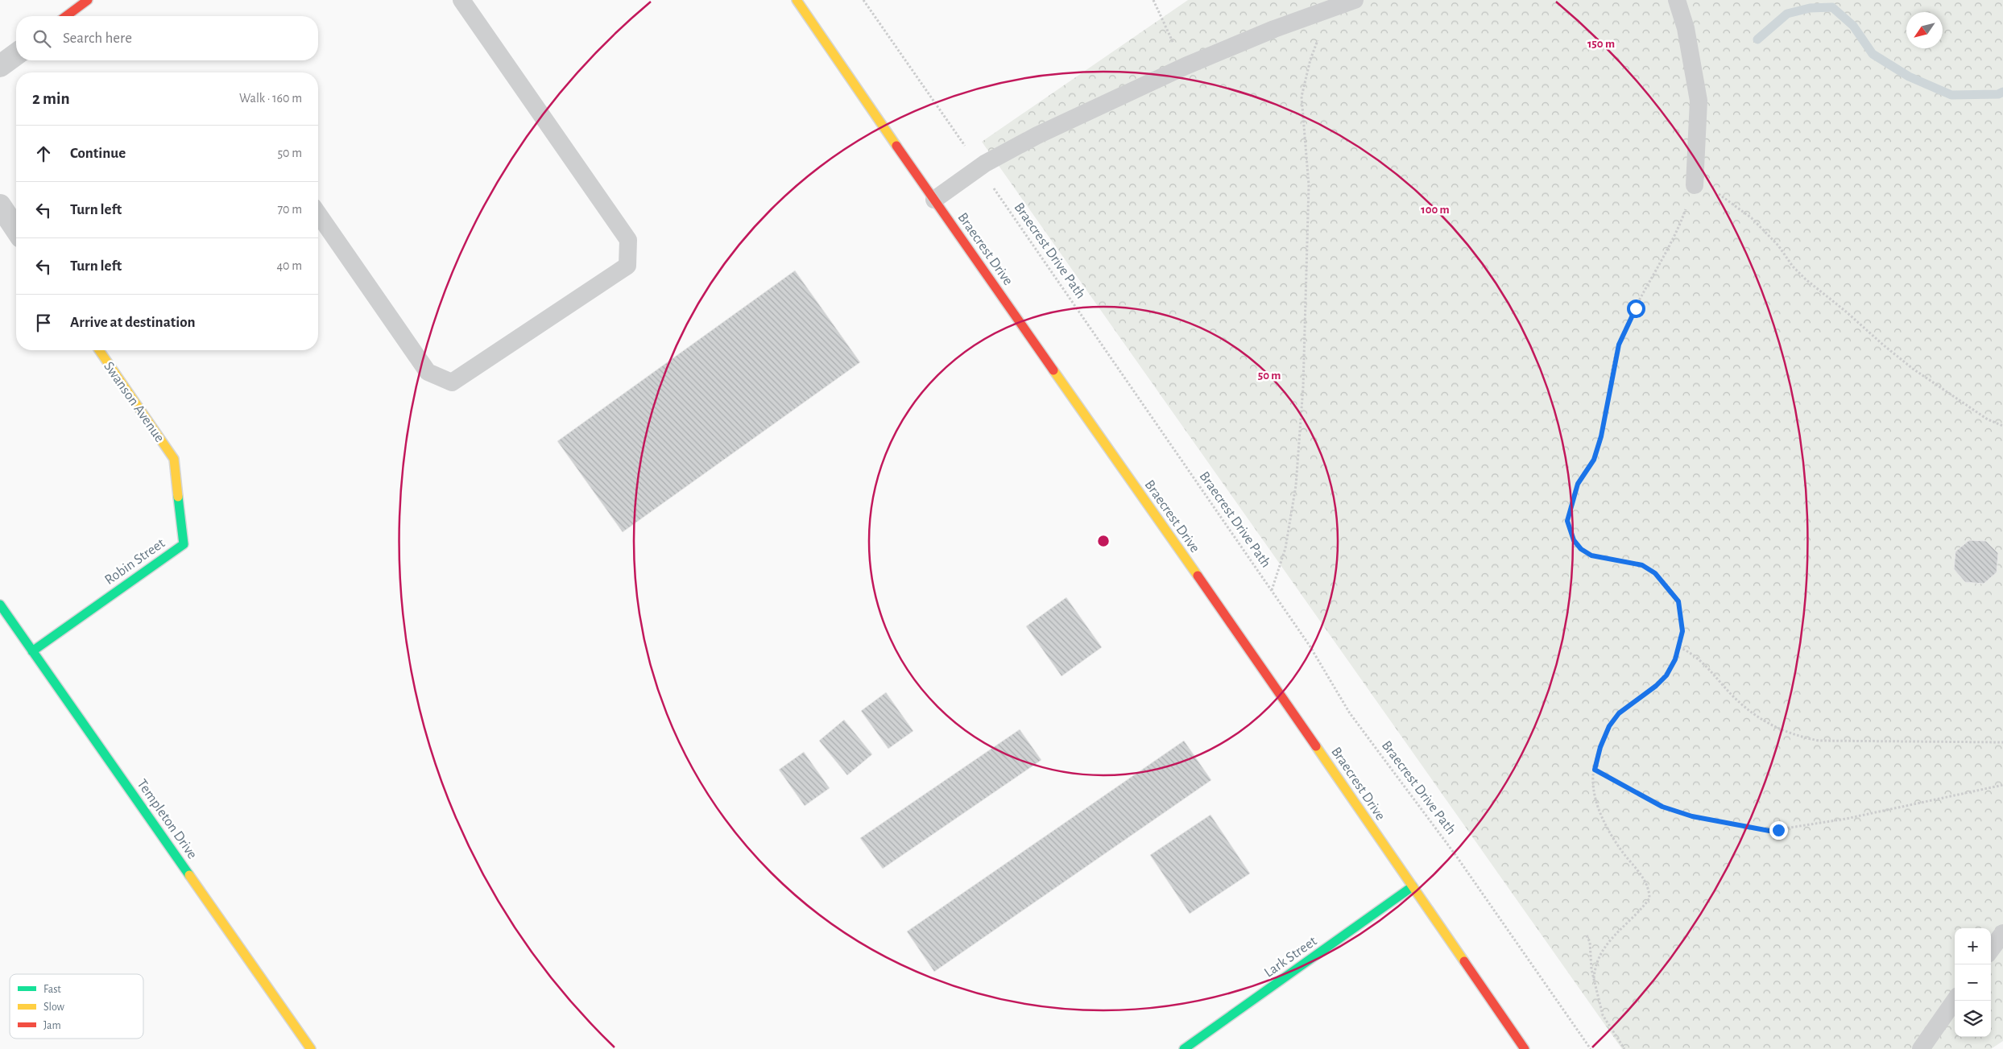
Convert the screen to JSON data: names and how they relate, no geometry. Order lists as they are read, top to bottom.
{
  "streets": {
    "street": [
      "Braecrest Drive",
      "Swanson Avenue",
      "Robin Street",
      "Templeton Drive",
      "Lark Street"
    ],
    "path": ["Braecrest Drive Path"]
  },
  "crossings": [
    ["Braecrest Drive", "Lark Street"],
    ["Swanson Avenue", "Robin Street"],
    ["Robin Street", "Templeton Drive"]
  ],
  "legend": ["Fast", "Slow", "Jam"],
  "north": "bottom left",
  "page": {
    "search": "Search here",
    "heading": ["2 min", "Walk · 160 m"],
    "list": [
      ["Continue", "50 m"],
      ["Turn left", "70 m"],
      ["Turn left", "40 m"],
      "Arrive at destination"
    ],
    "map_buttons": ["+", "−"]
  },
  "rings": ["150 m", "100 m", "50 m"]
}
